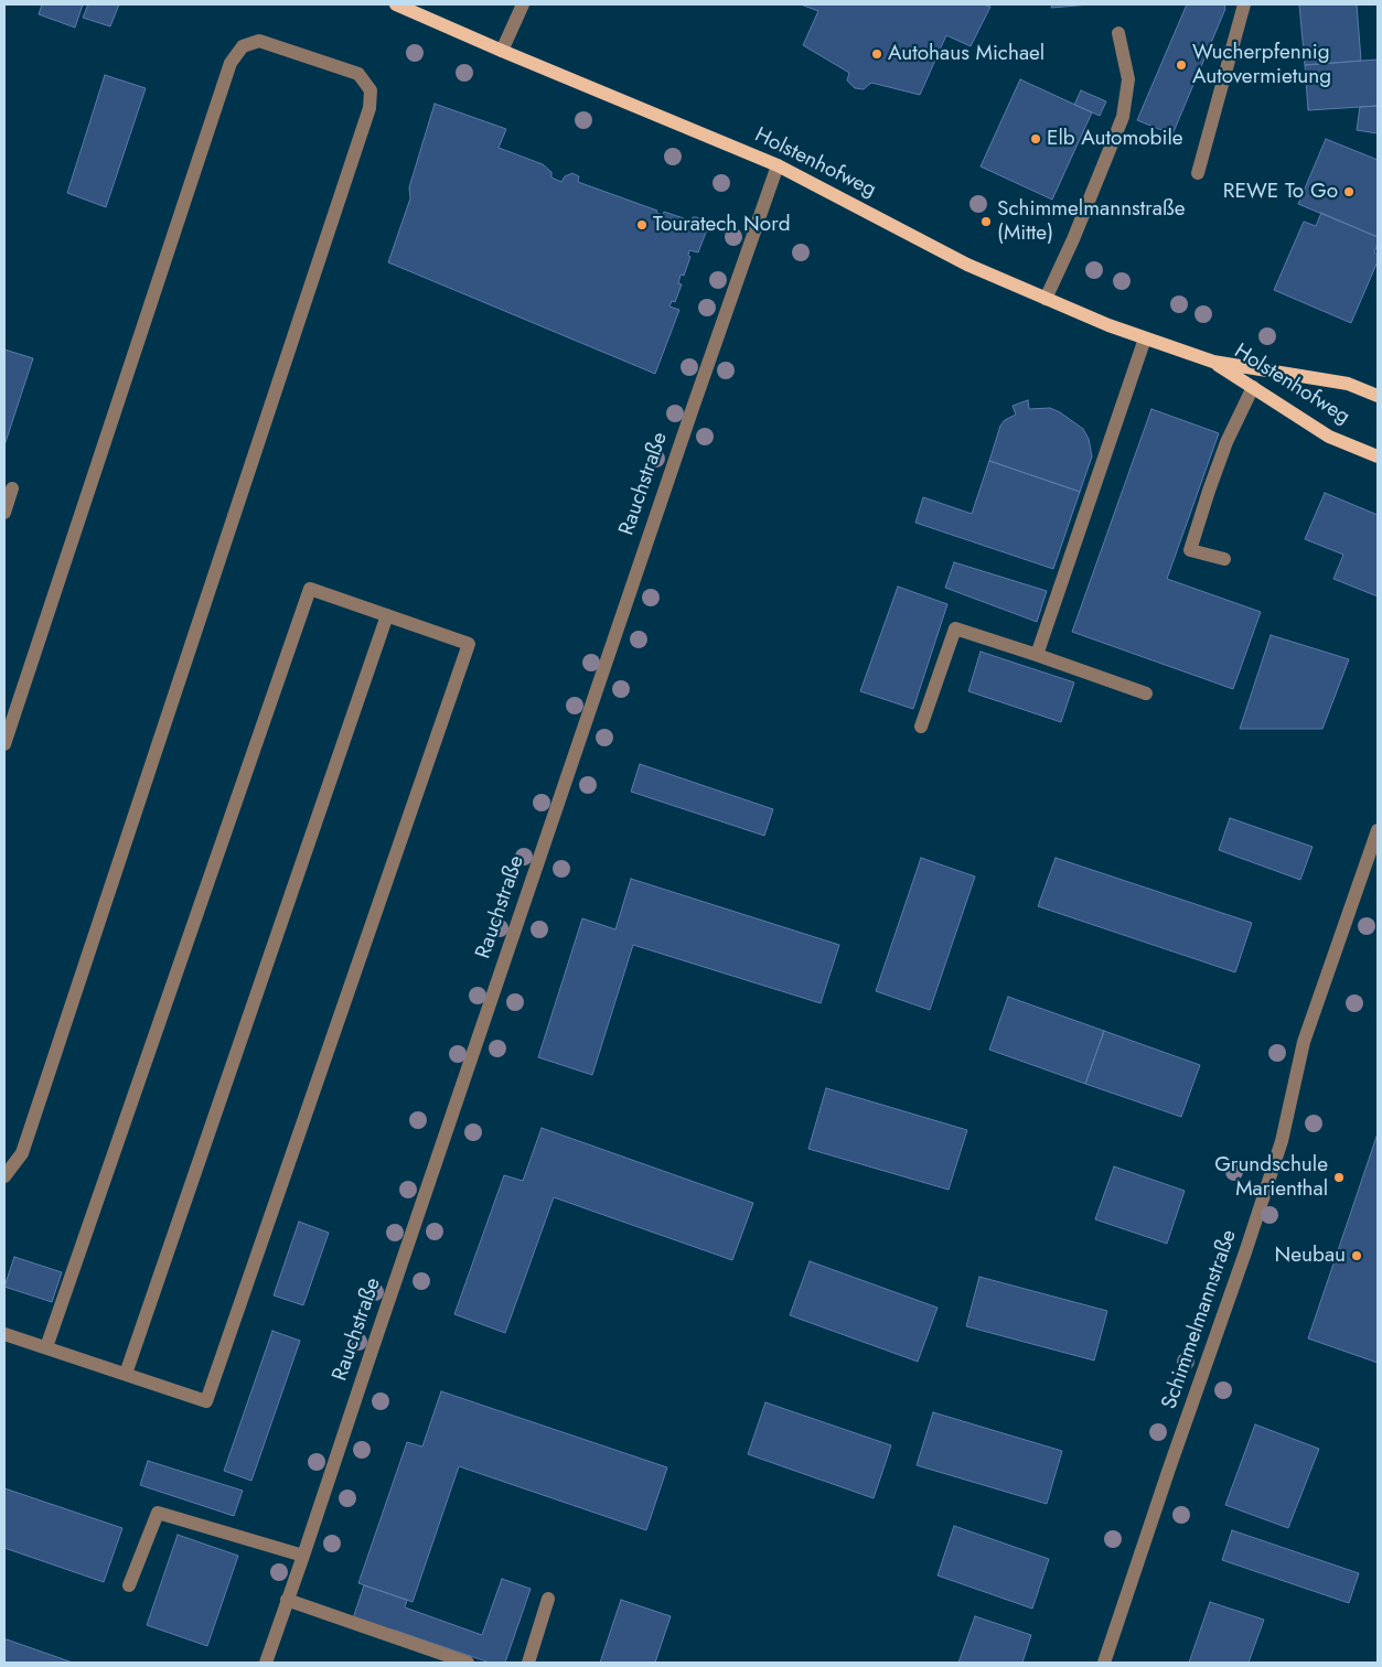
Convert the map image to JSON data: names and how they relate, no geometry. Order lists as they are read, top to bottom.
{
  "streets": {
    "main road": ["Holstenhofweg"],
    "street": ["Rauchstraße", "Schimmelmannstraße"]
  },
  "crossings": [
    ["Holstenhofweg", "Rauchstraße"]
  ],
  "places": [
    "Autohaus Michael",
    "Wucherpfennig Autovermietung",
    "Elb Automobile",
    "REWE To Go",
    "Schimmelmannstraße (Mitte)",
    "Touratech Nord",
    "Grundschule Marienthal",
    "Neubau"
  ]
}
